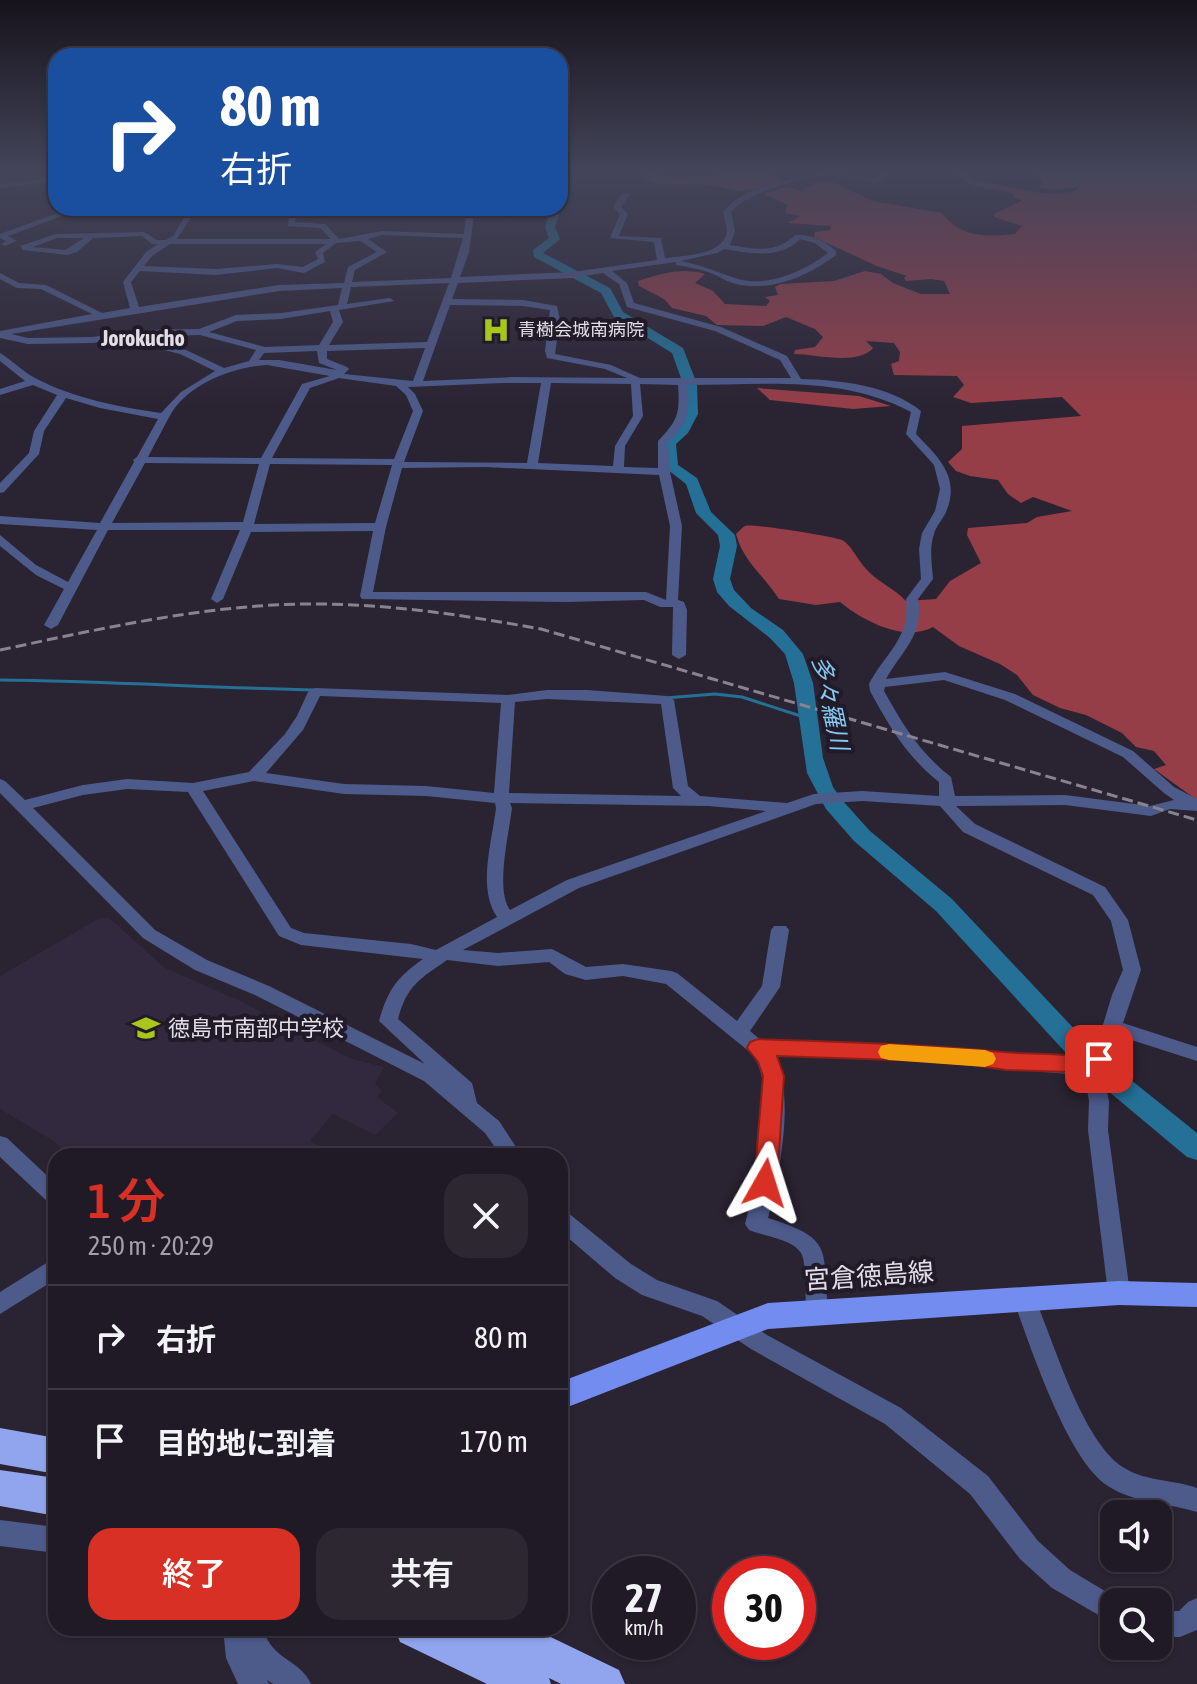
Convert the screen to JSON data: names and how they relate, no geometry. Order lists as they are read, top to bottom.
{
  "streets": {
    "main road": ["宮倉徳島線"]
  },
  "districts": ["Jorokucho"],
  "water": ["多々羅川"],
  "places": {
    "hospital": ["青樹会城南病院"],
    "school or university": ["徳島市南部中学校"]
  },
  "page": {
    "turn": ["80 m", "右折"],
    "heading": ["1 分", "250 m · 20:29"],
    "list": [
      {
        "name": "右折",
        "value": "80 m"
      },
      {
        "name": "目的地に到着",
        "value": "170 m"
      }
    ],
    "buttons": ["終了", "共有"],
    "speed": "27 km/h",
    "limit": "30"
  }
}
